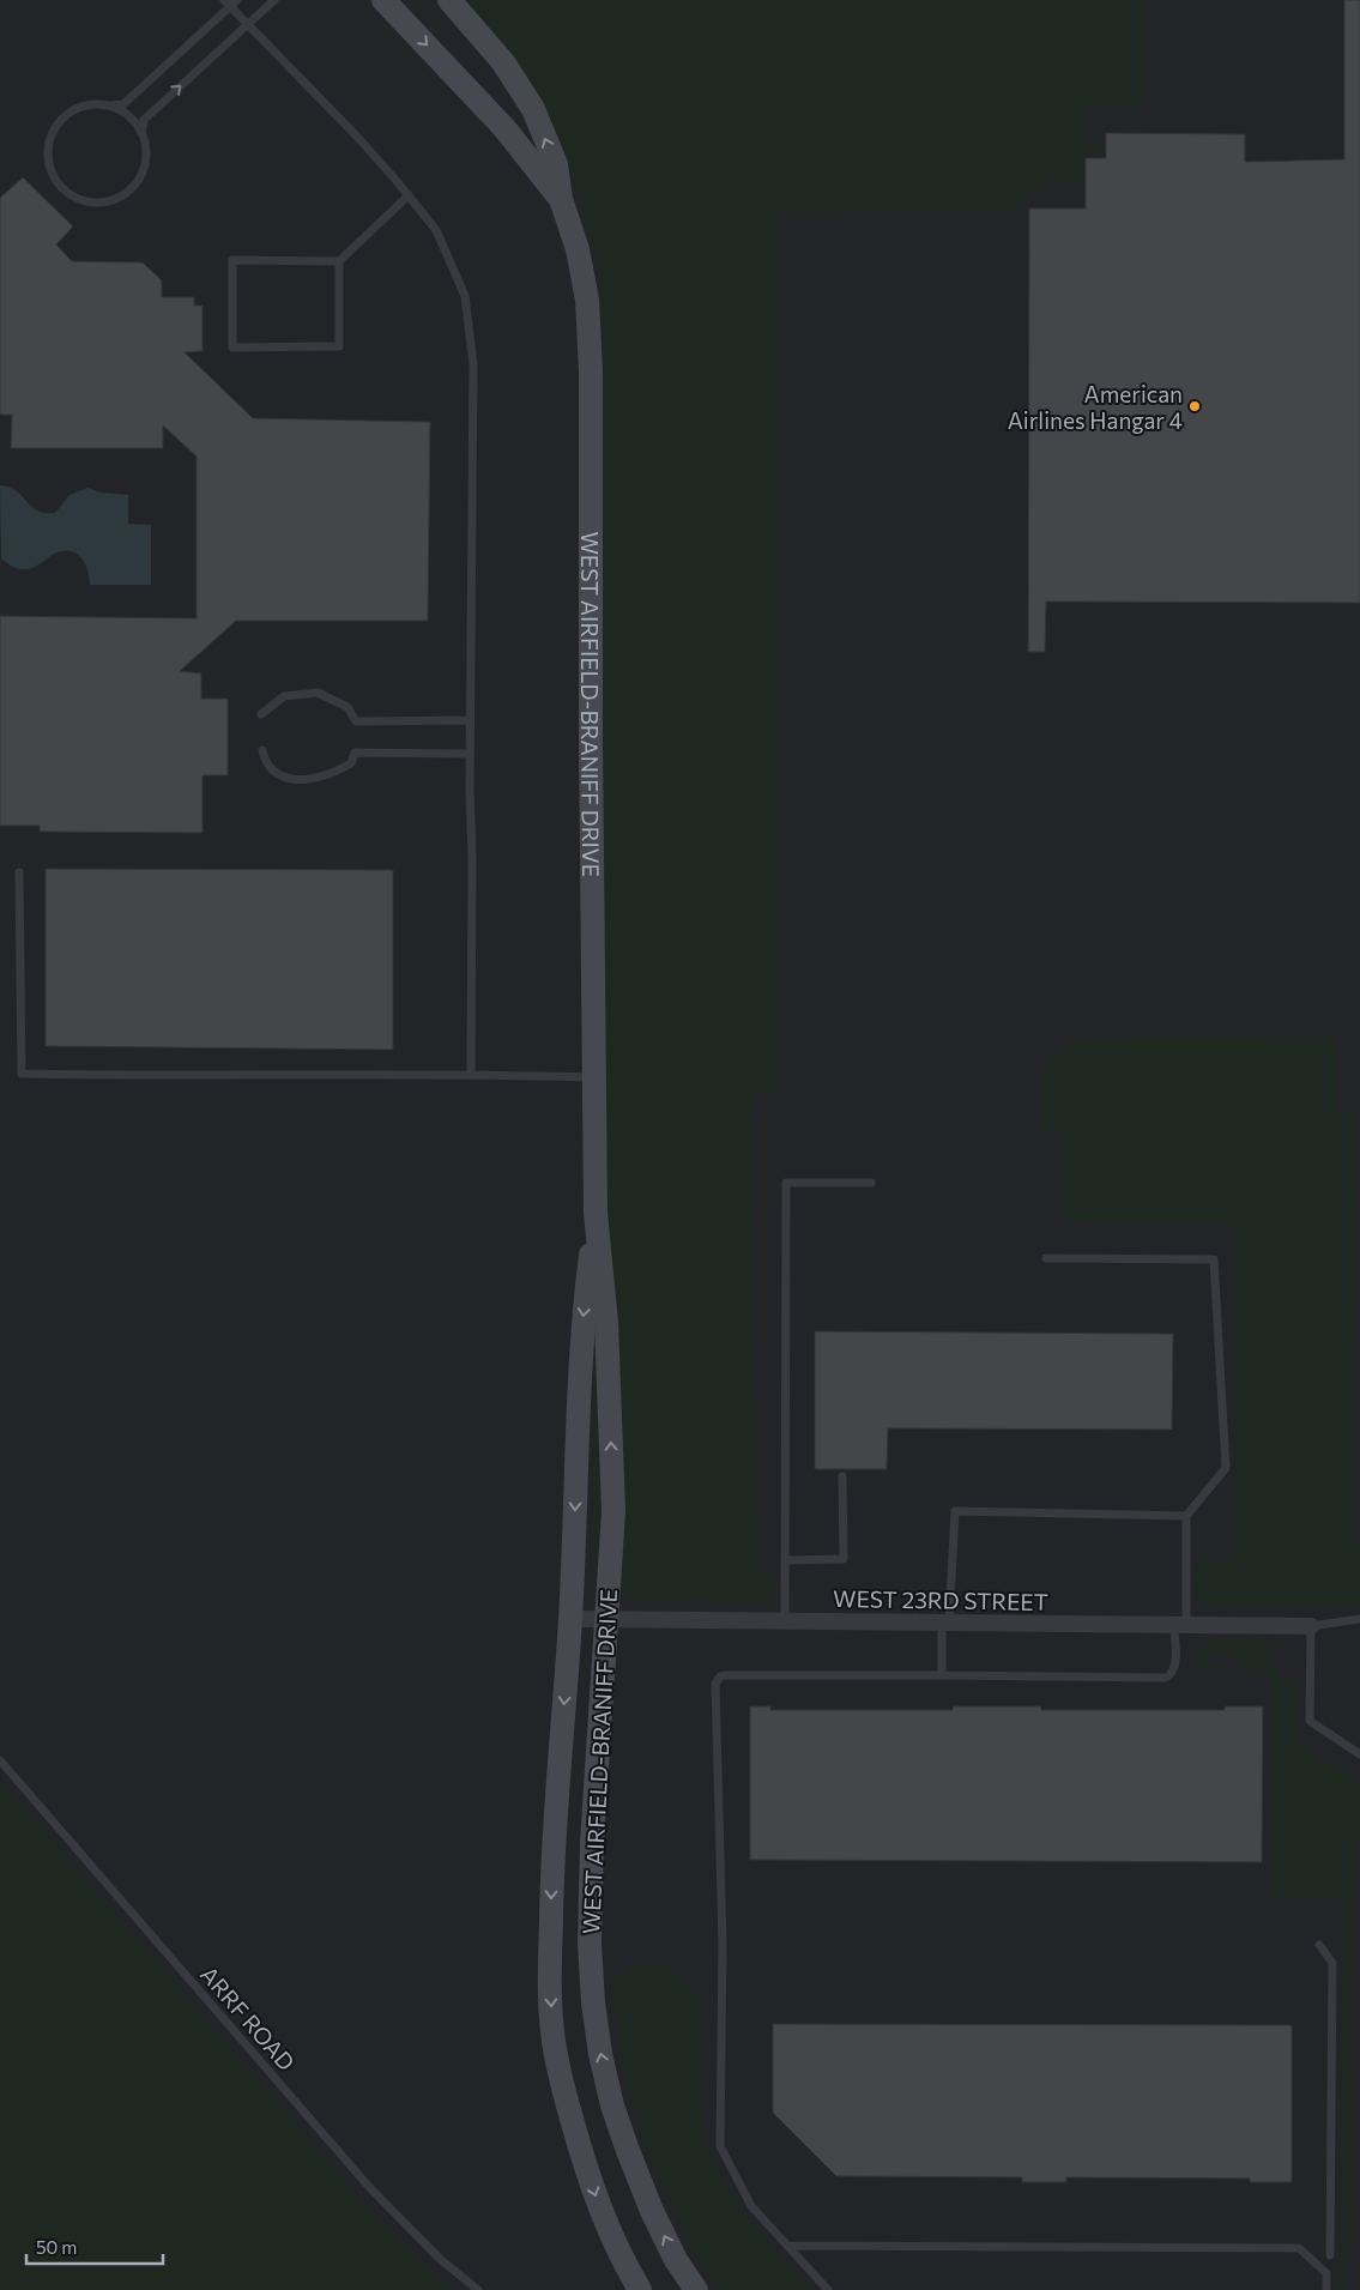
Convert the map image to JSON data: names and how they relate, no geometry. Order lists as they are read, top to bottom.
{
  "streets": {
    "street": ["WEST AIRFIELD-BRANIFF DRIVE", "WEST 23RD STREET"],
    "lane": ["ARRF ROAD"]
  },
  "crossings": [
    ["WEST AIRFIELD-BRANIFF DRIVE", "WEST 23RD STREET"]
  ],
  "places": ["American Airlines Hangar 4"],
  "scale_bar": "50 m"
}
